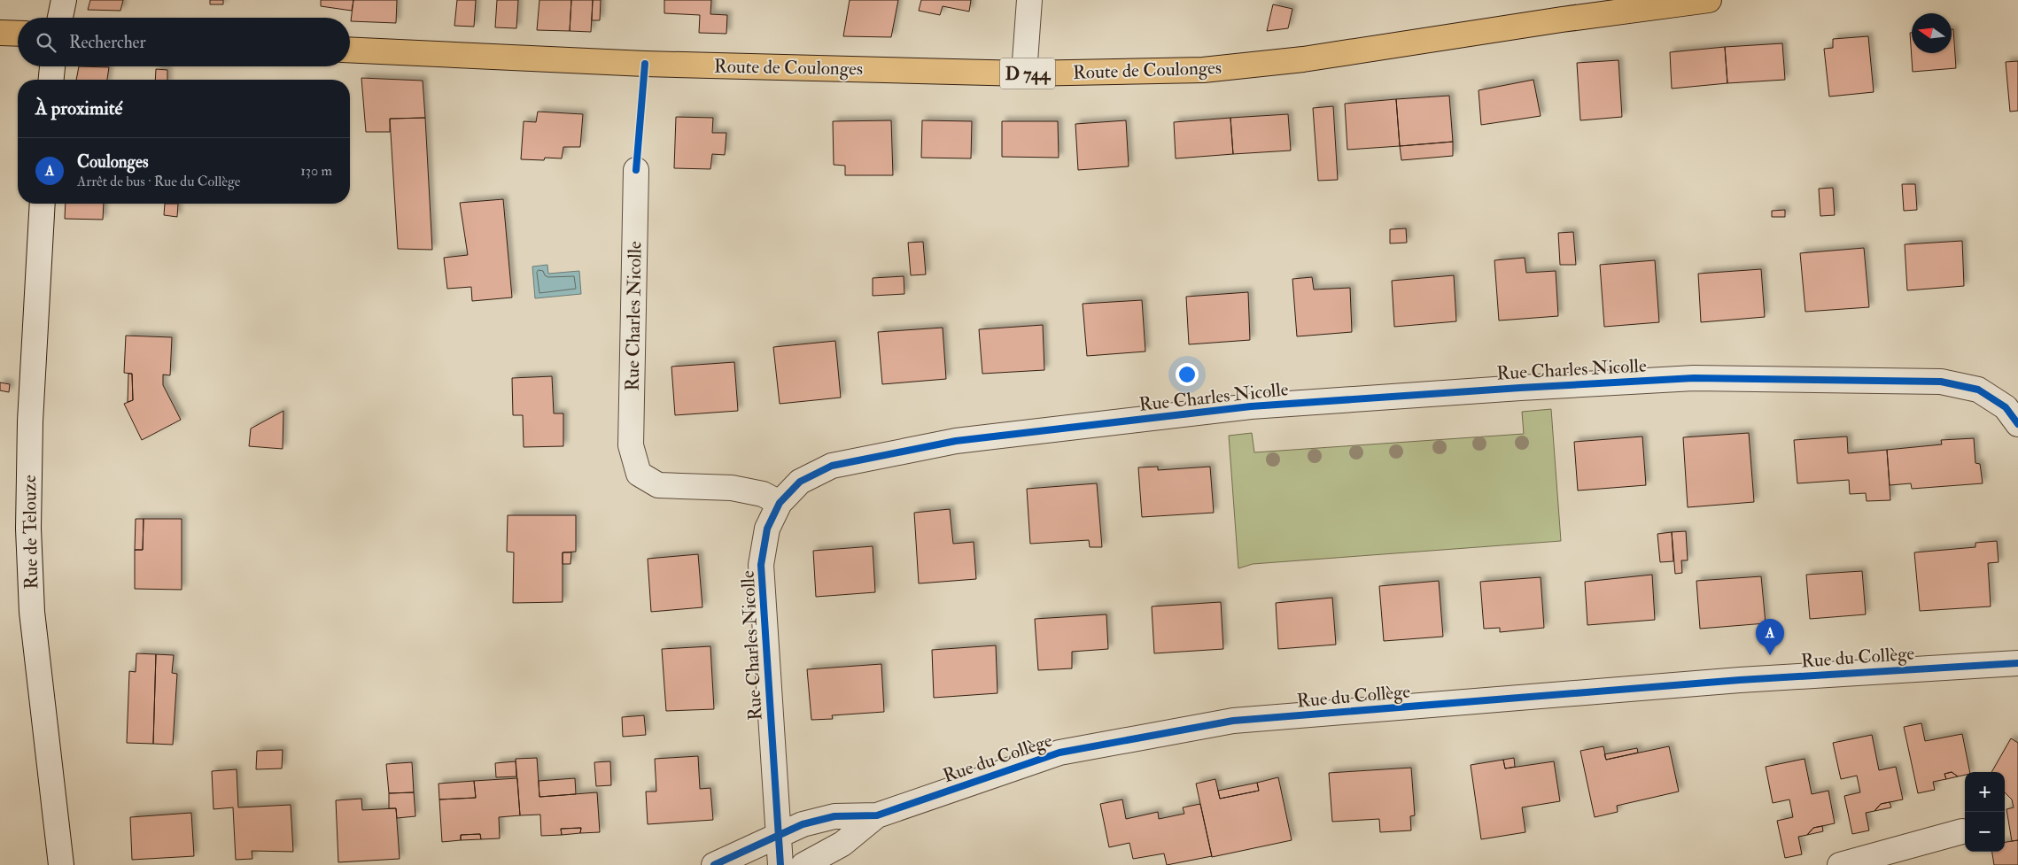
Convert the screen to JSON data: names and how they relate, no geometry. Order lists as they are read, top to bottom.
{
  "streets": {
    "main road": ["Route de Coulonges", "D 744"],
    "street": ["Rue Charles Nicolle", "Rue de Telouze", "Rue du Collège"]
  },
  "crossings": [
    ["Rue Charles Nicolle", "Rue du Collège"]
  ],
  "north": "left",
  "page": {
    "search": "Rechercher",
    "heading": "À proximité",
    "list": [
      {
        "mark": "A",
        "name": "Coulonges",
        "note": "Arrêt de bus · Rue du Collège",
        "value": "130 m"
      }
    ],
    "pins": "A",
    "map_buttons": ["+", "−"]
  }
}
